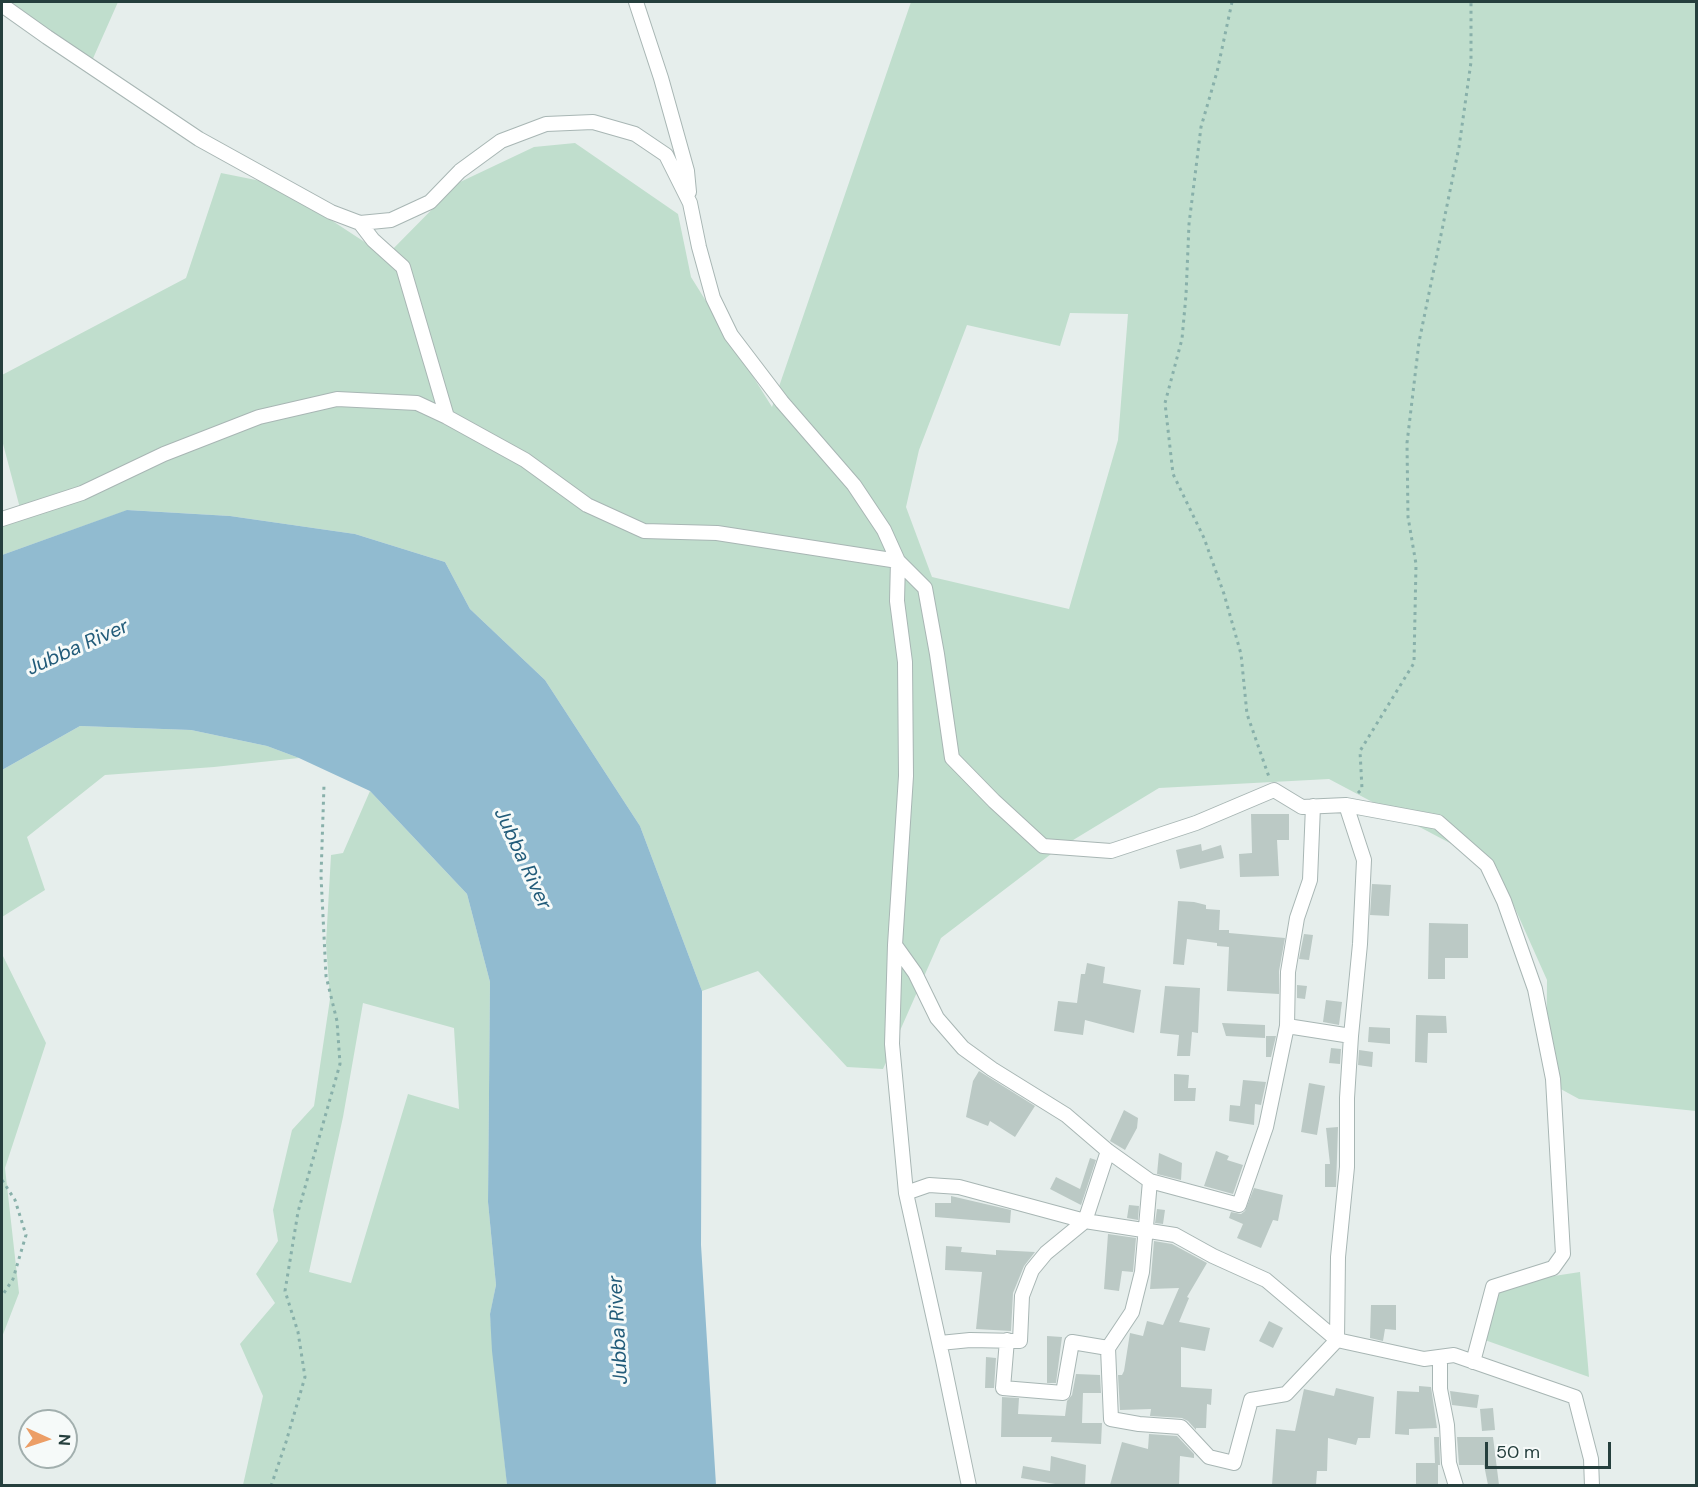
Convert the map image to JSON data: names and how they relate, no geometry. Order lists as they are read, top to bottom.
{
  "water": ["Jubba River"],
  "scale_bar": "50 m",
  "north": "right"
}
